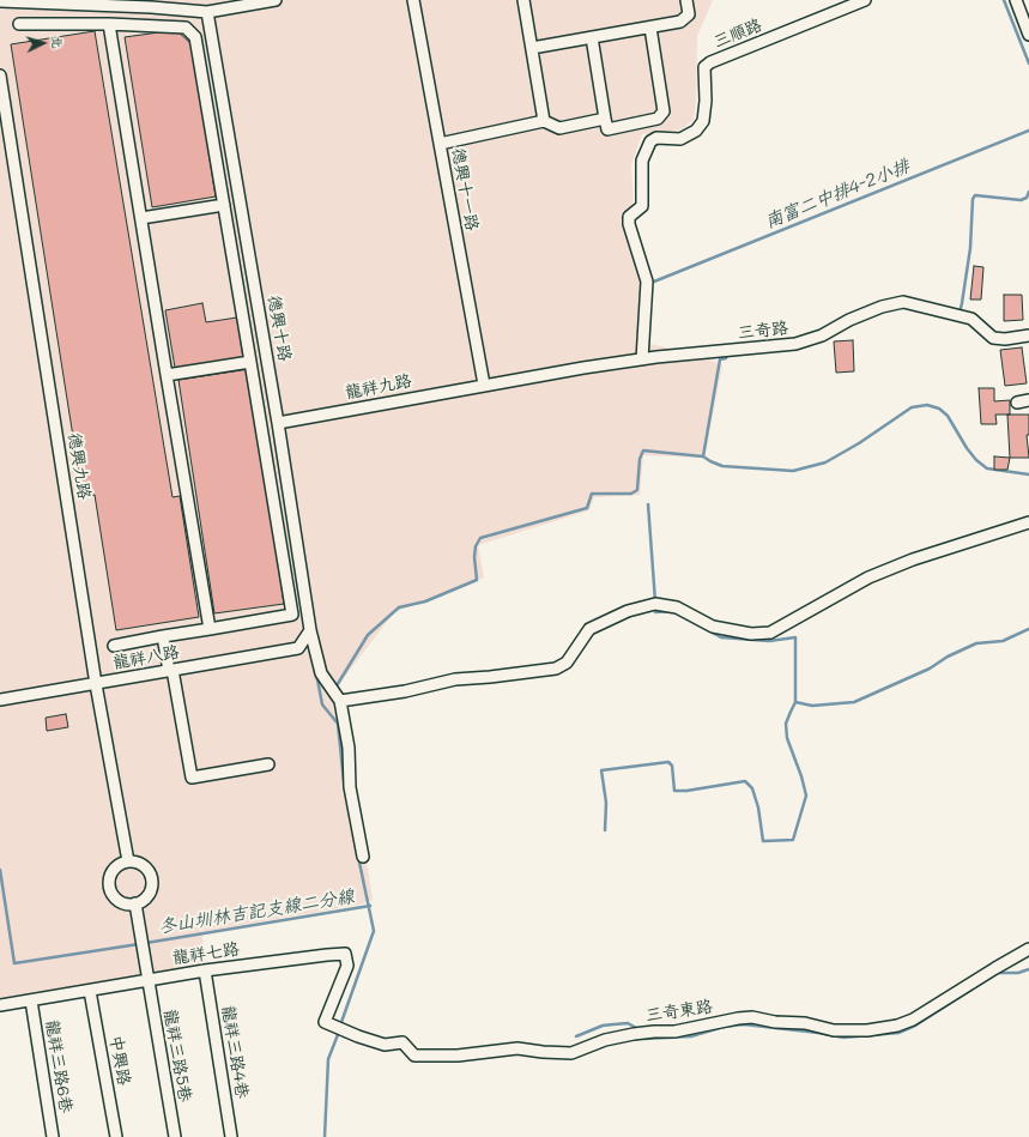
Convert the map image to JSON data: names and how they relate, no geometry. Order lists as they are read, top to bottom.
{
  "streets": {
    "street": [
      "三順路",
      "德興十一路",
      "德興十路",
      "三奇路",
      "龍祥九路",
      "德興九路",
      "龍祥八路",
      "龍祥七路",
      "三奇東路",
      "龍祥三路4巷",
      "龍祥三路5巷",
      "中興路",
      "龍祥三路6巷"
    ]
  },
  "crossings": [
    ["三順路", "三奇路"],
    ["德興十一路", "三奇路"],
    ["德興十一路", "龍祥九路"],
    ["德興十路", "龍祥九路"],
    ["德興十路", "龍祥八路"],
    ["三奇路", "龍祥九路"],
    ["德興九路", "龍祥八路"],
    ["龍祥七路", "三奇東路"],
    ["龍祥七路", "龍祥三路4巷"],
    ["龍祥七路", "龍祥三路5巷"],
    ["龍祥七路", "中興路"],
    ["龍祥七路", "龍祥三路6巷"]
  ],
  "water": ["南富二中排4-2小排", "冬山圳林吉記支線二分線"],
  "north": "right"
}
